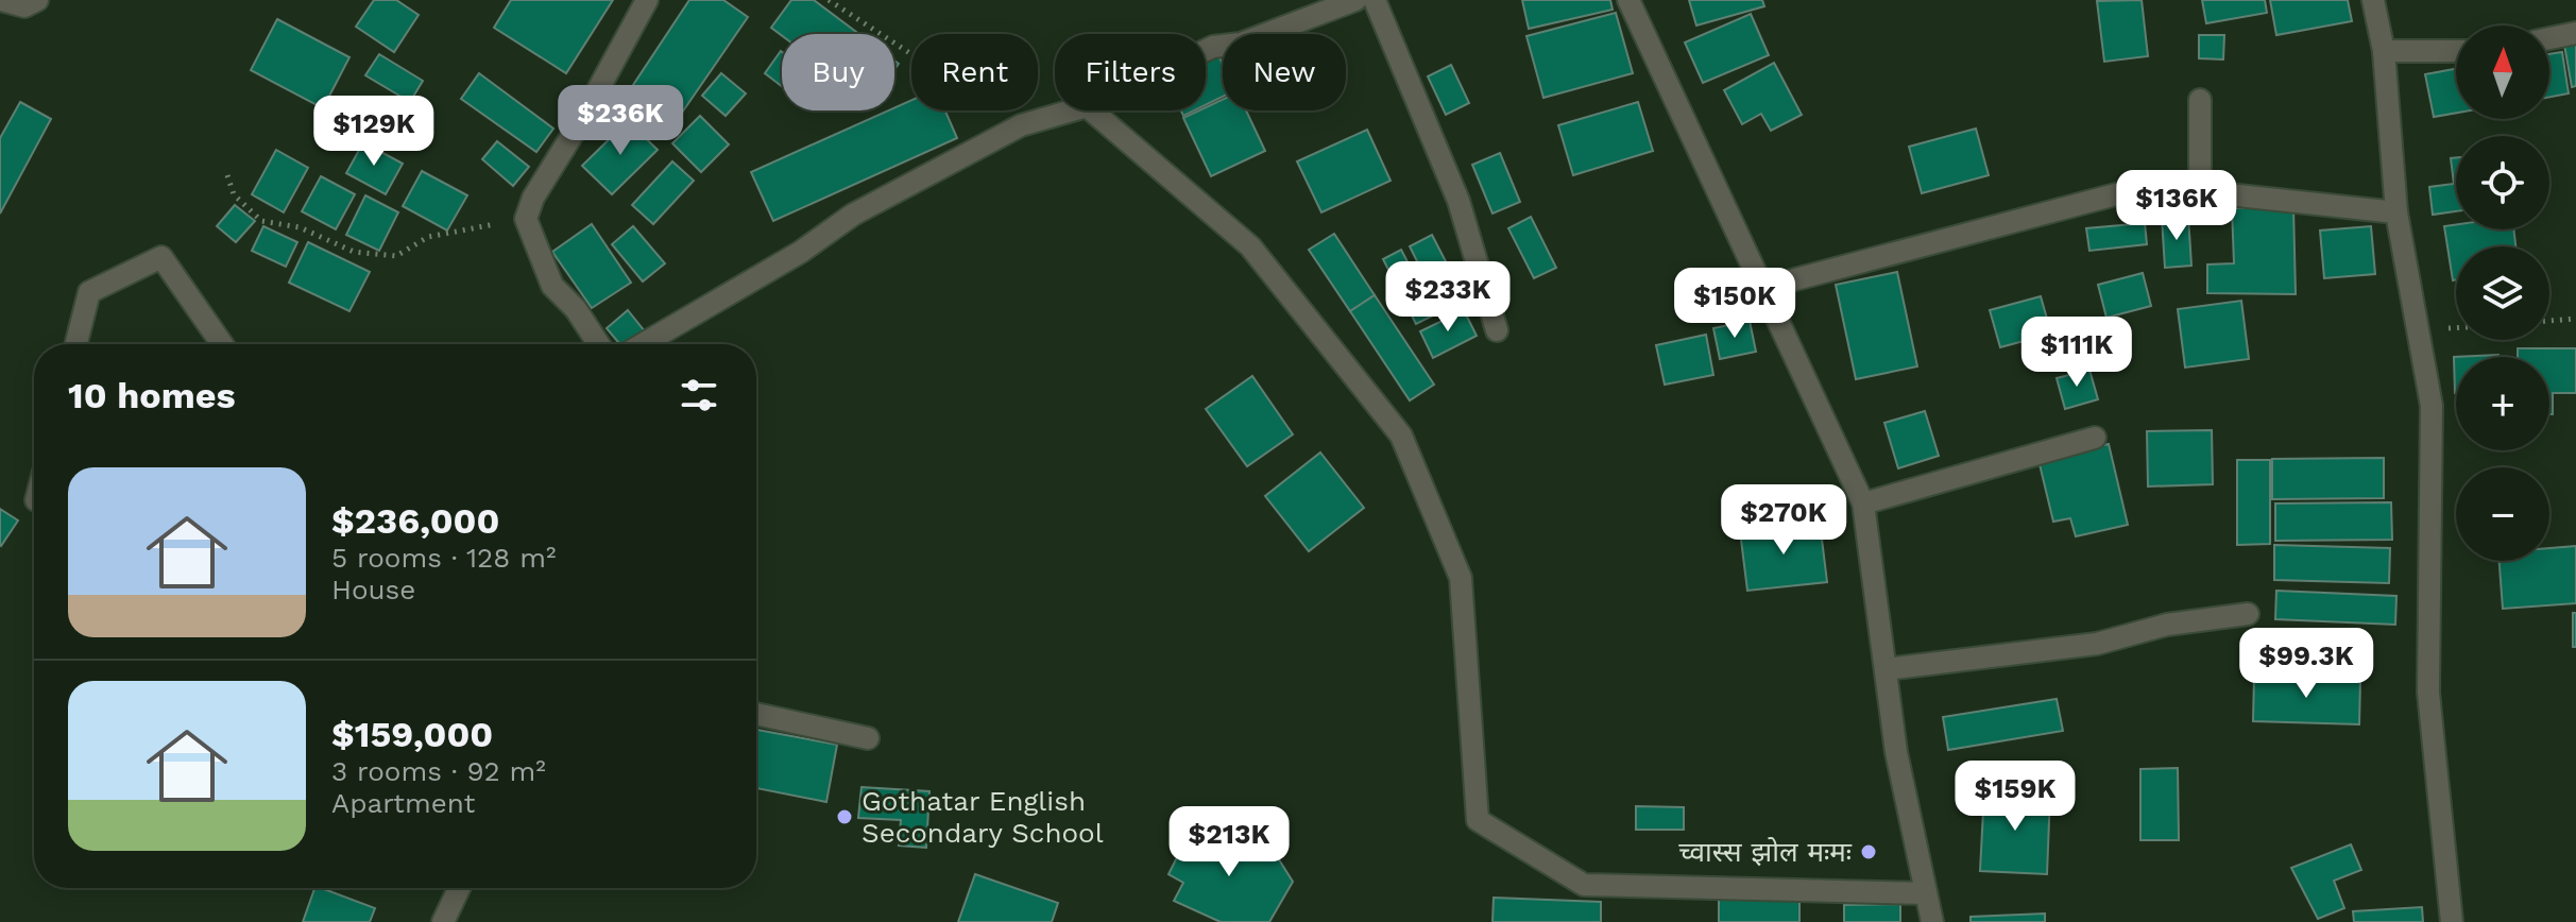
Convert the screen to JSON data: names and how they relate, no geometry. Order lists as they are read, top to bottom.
{
  "places": ["Gothatar English Secondary School", "च्वास्स झोल मःमः"],
  "north": "top",
  "page": {
    "map_buttons": ["+", "−"],
    "chip": [
      "Buy",
      "Rent",
      "Filters",
      "New"
    ],
    "price": [
      "$236K",
      "$129K",
      "$136K",
      "$233K",
      "$150K",
      "$111K",
      "$270K",
      "$99.3K",
      "$159K",
      "$213K"
    ],
    "heading": "10 homes",
    "list": [
      {
        "name": "$236,000",
        "note": "5 rooms · 128 m² · House"
      },
      {
        "name": "$159,000",
        "note": "3 rooms · 92 m² · Apartment"
      }
    ]
  }
}
